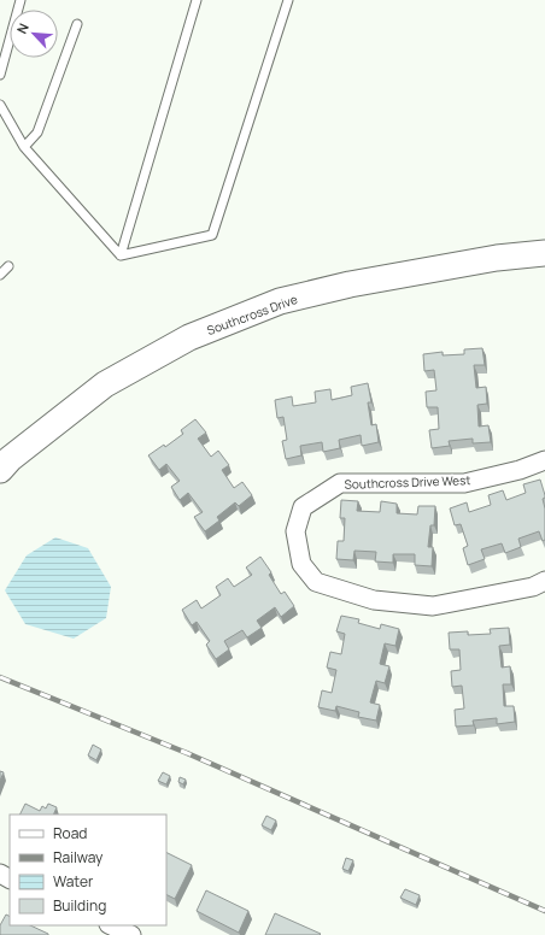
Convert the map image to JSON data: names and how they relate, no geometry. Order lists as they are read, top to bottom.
{
  "streets": {
    "street": ["Southcross Drive", "Southcross Drive West"]
  },
  "legend": [
    "Road",
    "Railway",
    "Water",
    "Building"
  ],
  "north": "top left"
}
